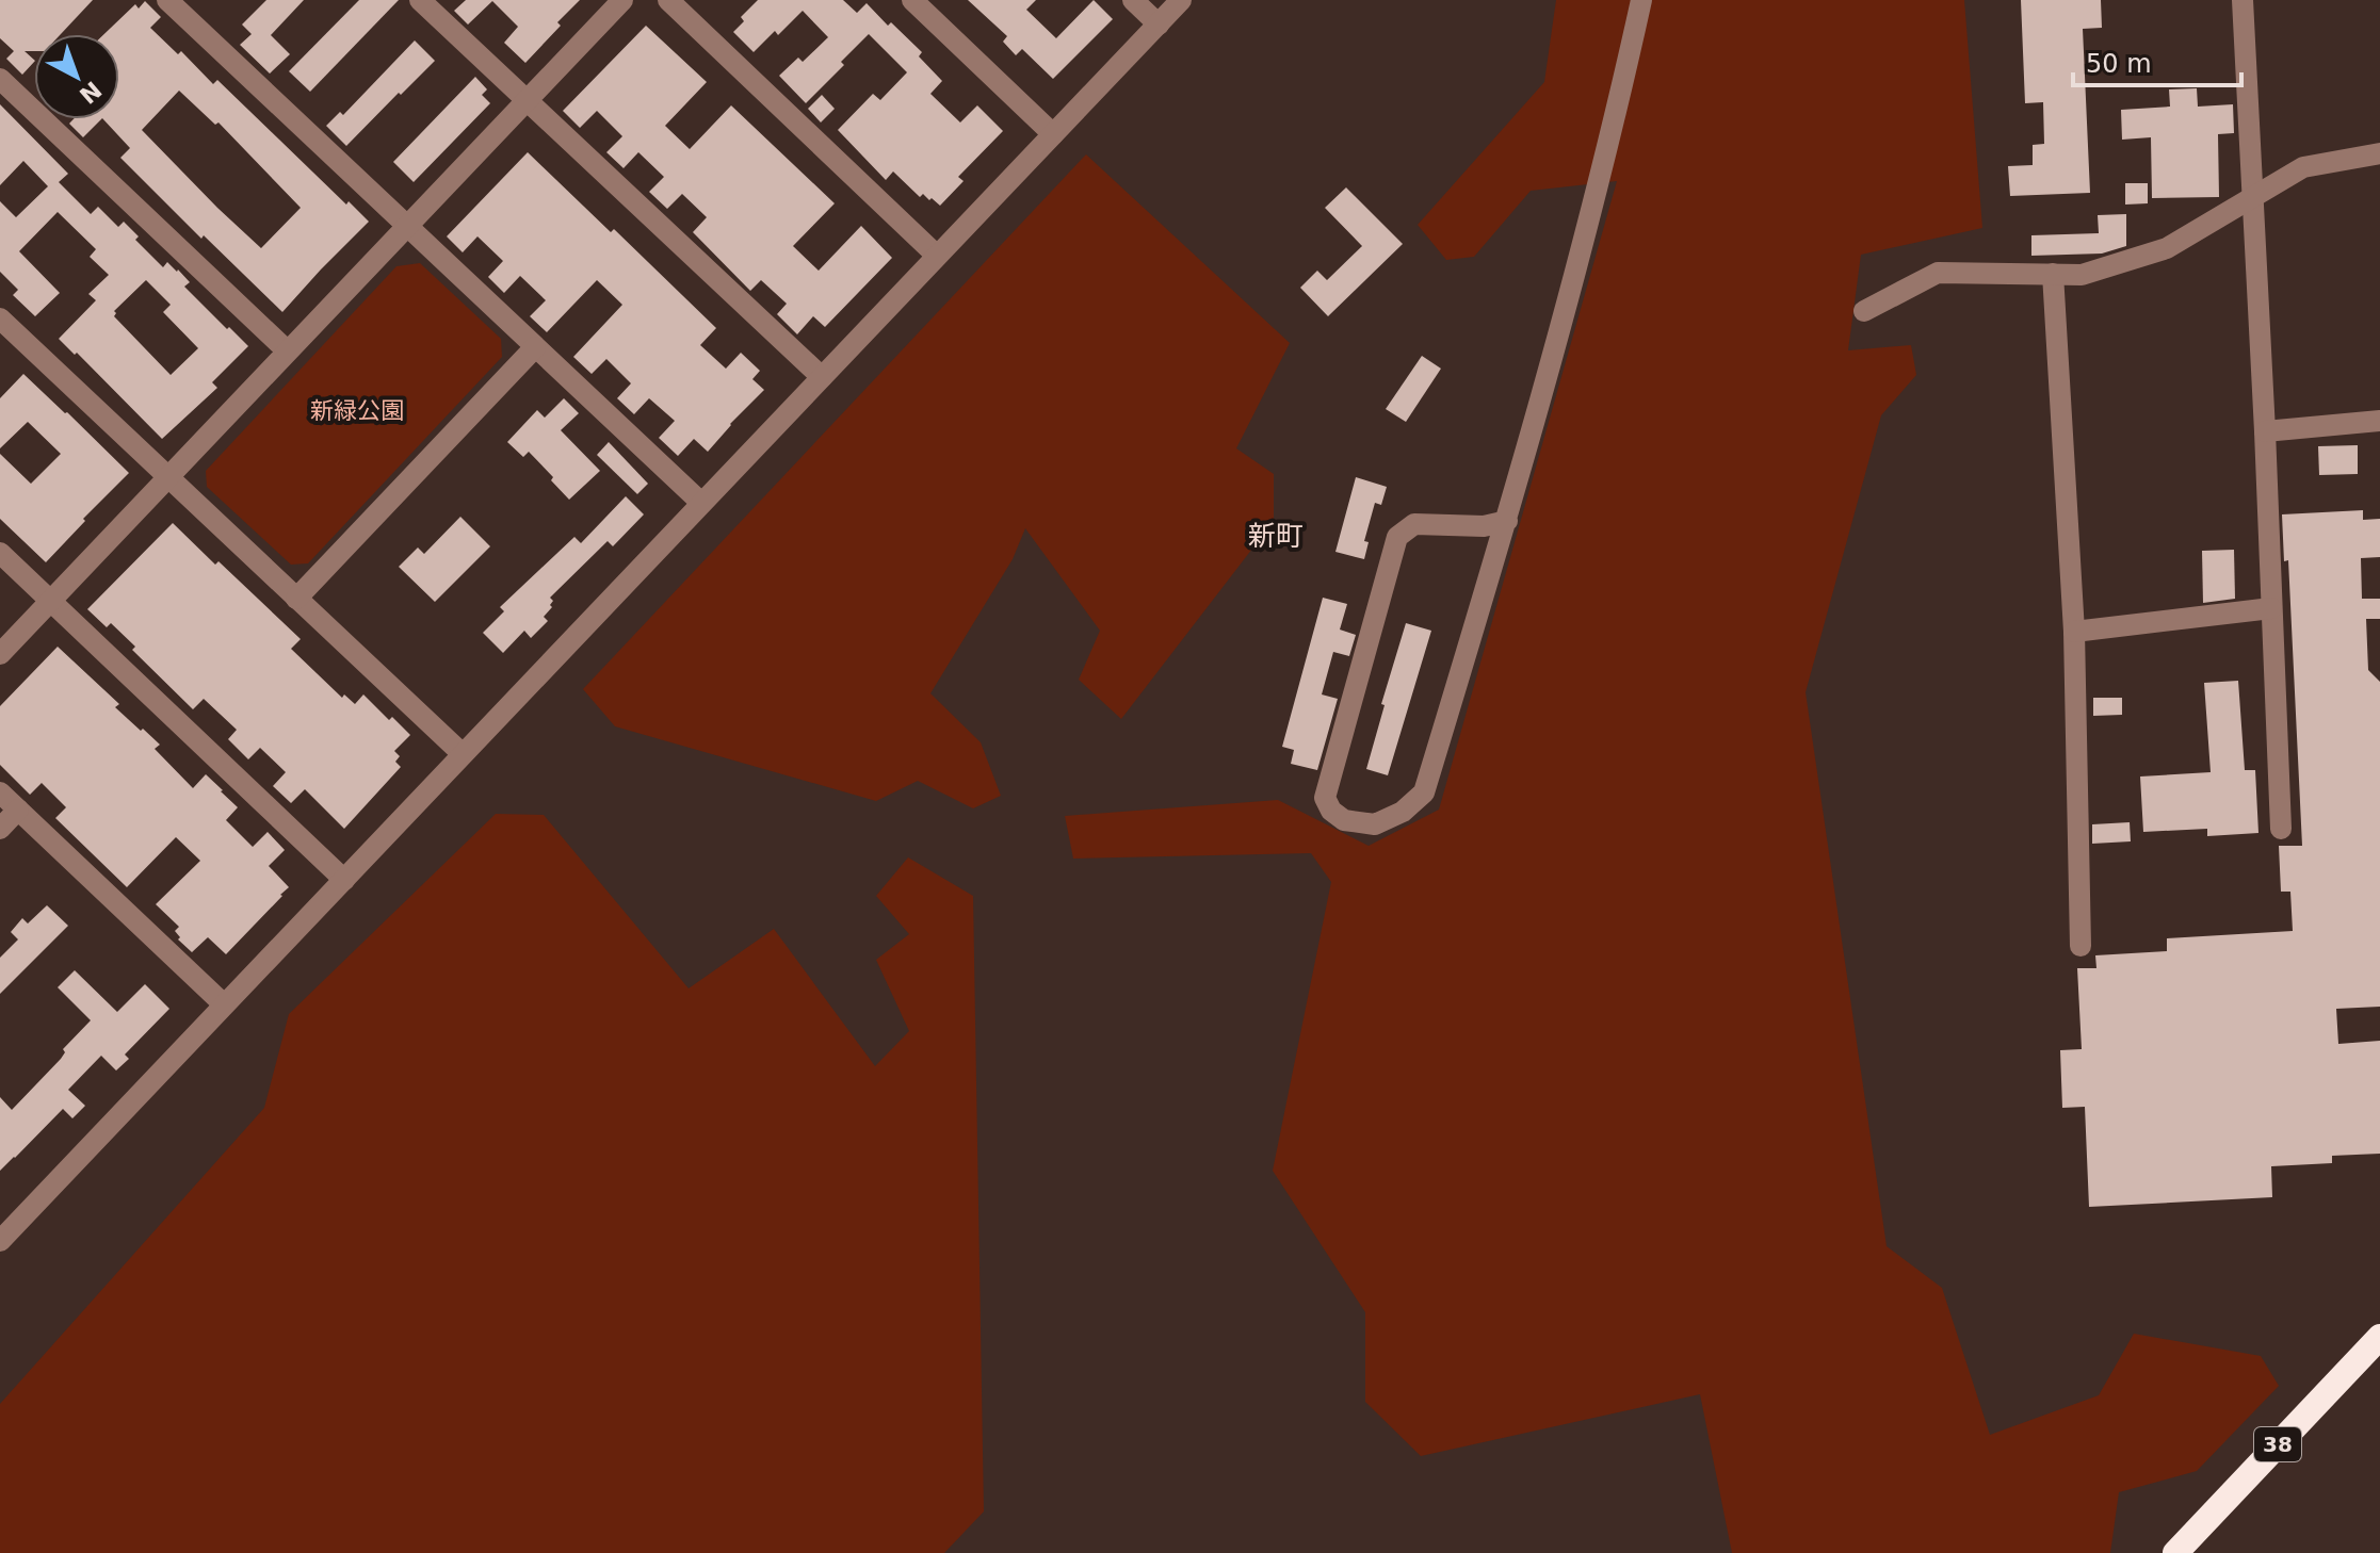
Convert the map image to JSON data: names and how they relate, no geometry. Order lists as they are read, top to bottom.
{
  "streets": {
    "highway": ["38"]
  },
  "districts": ["新町"],
  "parks": ["新緑公園"],
  "scale_bar": "50 m",
  "north": "bottom right"
}
